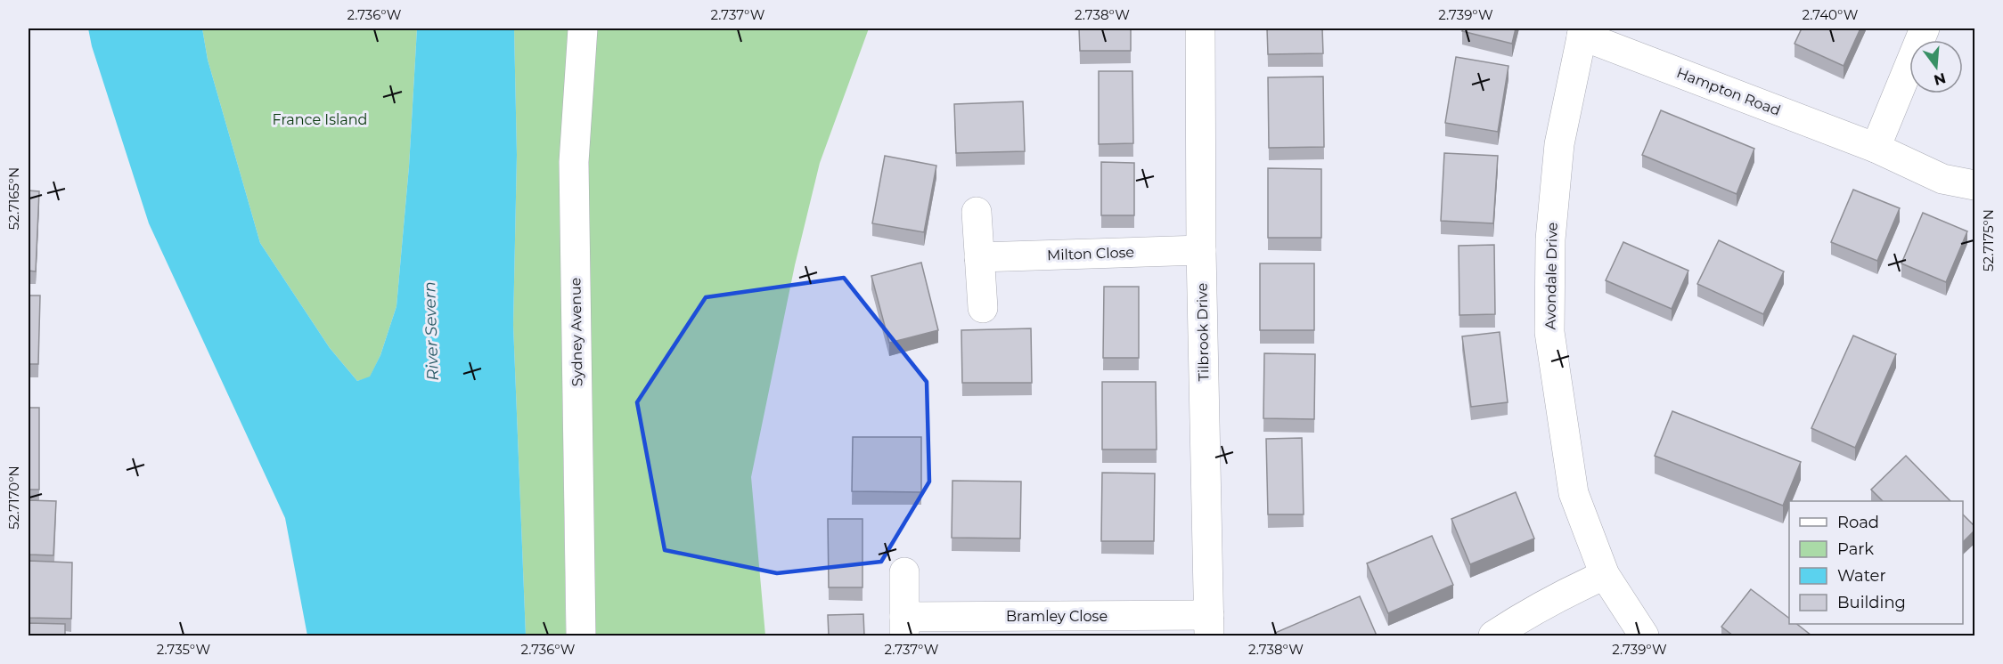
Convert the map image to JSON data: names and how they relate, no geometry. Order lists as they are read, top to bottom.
{
  "streets": {
    "street": [
      "Hampton Road",
      "Milton Close",
      "Avondale Drive",
      "Sydney Avenue",
      "Tilbrook Drive",
      "Bramley Close"
    ]
  },
  "crossings": [
    ["Hampton Road", "Avondale Drive"],
    ["Milton Close", "Tilbrook Drive"],
    ["Tilbrook Drive", "Bramley Close"]
  ],
  "water": ["River Severn"],
  "parks": ["France Island"],
  "legend": [
    "Road",
    "Park",
    "Water",
    "Building"
  ],
  "north": "bottom",
  "coordinates": [
    "2.736°W",
    "2.737°W",
    "2.738°W",
    "2.739°W",
    "2.740°W",
    "52.7165°N",
    "52.7175°N",
    "52.7170°N",
    "2.735°W"
  ]
}
